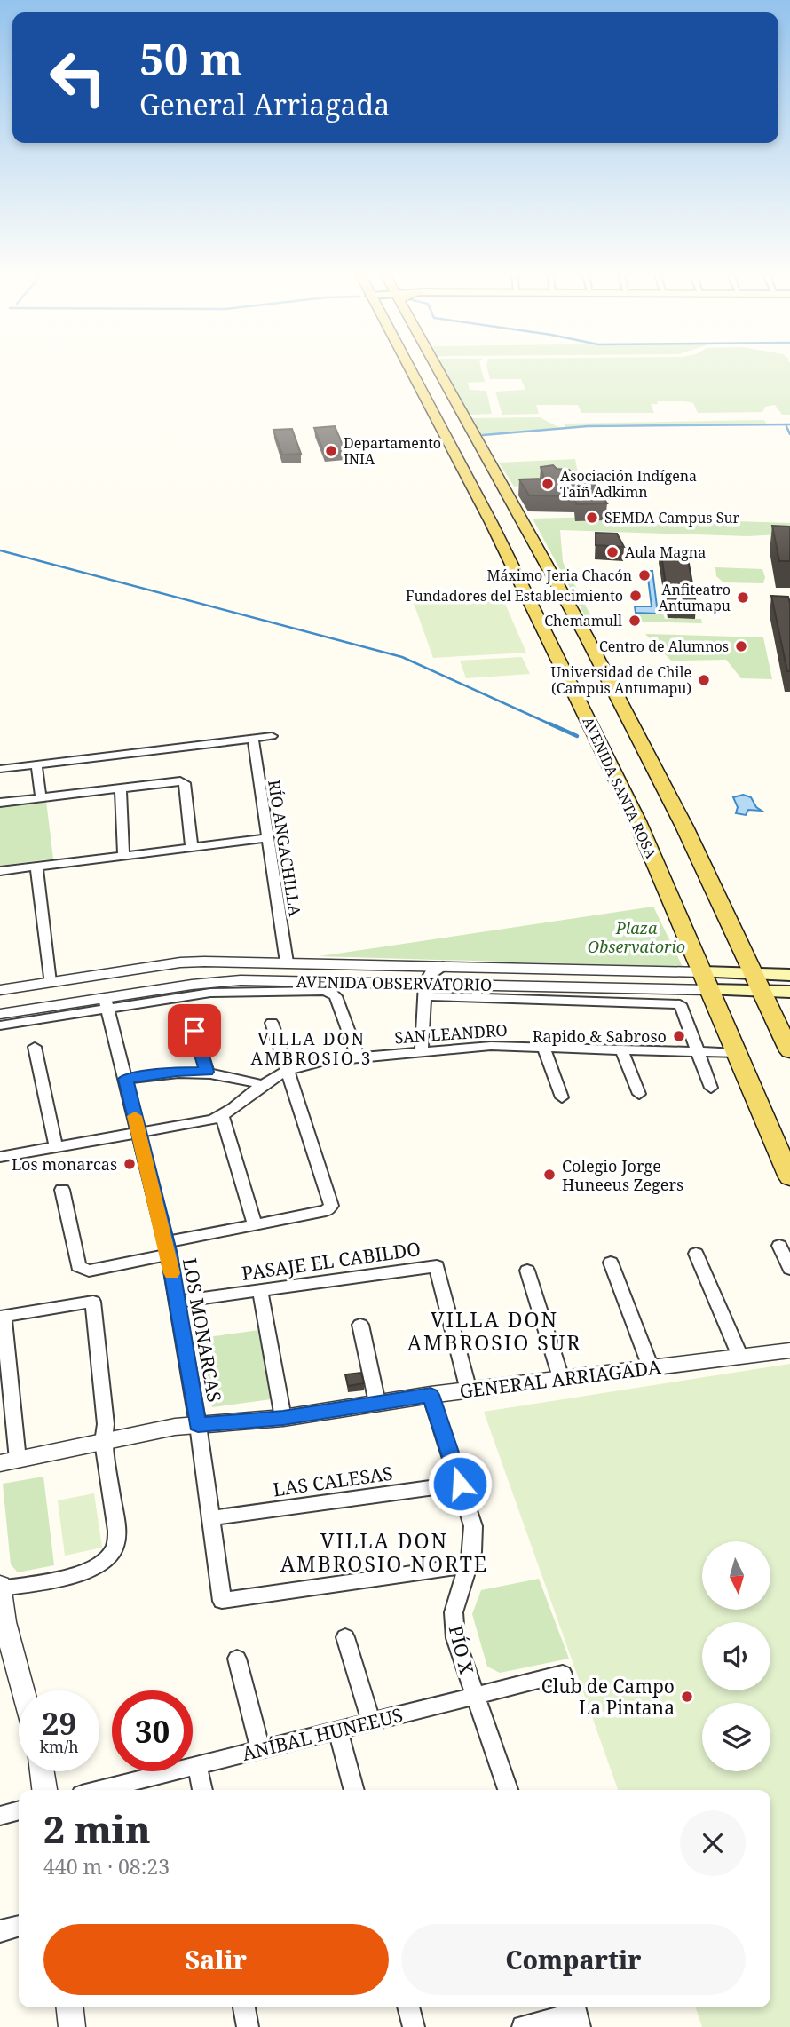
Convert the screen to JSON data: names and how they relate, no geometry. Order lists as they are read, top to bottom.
{
  "streets": {
    "main road": ["AVENIDA SANTA ROSA", "AVENIDA OBSERVATORIO"],
    "street": [
      "RÍO ANGACHILLA",
      "SAN LEANDRO",
      "PASAJE EL CABILDO",
      "LOS MONARCAS",
      "GENERAL ARRIAGADA",
      "LAS CALESAS",
      "PÍO X",
      "ANÍBAL HUNEEUS"
    ]
  },
  "crossings": [
    ["AVENIDA SANTA ROSA", "AVENIDA OBSERVATORIO"],
    ["AVENIDA SANTA ROSA", "SAN LEANDRO"],
    ["RÍO ANGACHILLA", "AVENIDA OBSERVATORIO"],
    ["AVENIDA OBSERVATORIO", "LOS MONARCAS"],
    ["SAN LEANDRO", "LOS MONARCAS"],
    ["PASAJE EL CABILDO", "LOS MONARCAS"],
    ["PASAJE EL CABILDO", "GENERAL ARRIAGADA"],
    ["LOS MONARCAS", "GENERAL ARRIAGADA"],
    ["LOS MONARCAS", "LAS CALESAS"],
    ["LOS MONARCAS", "PÍO X"],
    ["GENERAL ARRIAGADA", "PÍO X"],
    ["LAS CALESAS", "PÍO X"],
    ["PÍO X", "ANÍBAL HUNEEUS"]
  ],
  "districts": ["VILLA DON AMBROSIO 3", "VILLA DON AMBROSIO SUR", "VILLA DON AMBROSIO NORTE"],
  "parks": ["Plaza Observatorio"],
  "places": [
    "Departamento INIA",
    "Asociación Indígena Taiñ Adkimn",
    "SEMDA Campus Sur",
    "Aula Magna",
    "Máximo Jeria Chacón",
    "Fundadores del Establecimiento",
    "Anfiteatro Antumapu",
    "Chemamull",
    "Centro de Alumnos",
    "Universidad de Chile (Campus Antumapu)",
    "Rapido & Sabroso",
    "Los monarcas",
    "Colegio Jorge Huneeus Zegers",
    "Club de Campo La Pintana"
  ],
  "north": "bottom",
  "page": {
    "turn": ["50 m", "General Arriagada"],
    "speed": "29 km/h",
    "limit": "30",
    "heading": ["2 min", "440 m · 08:23"],
    "buttons": ["Salir", "Compartir"]
  }
}
